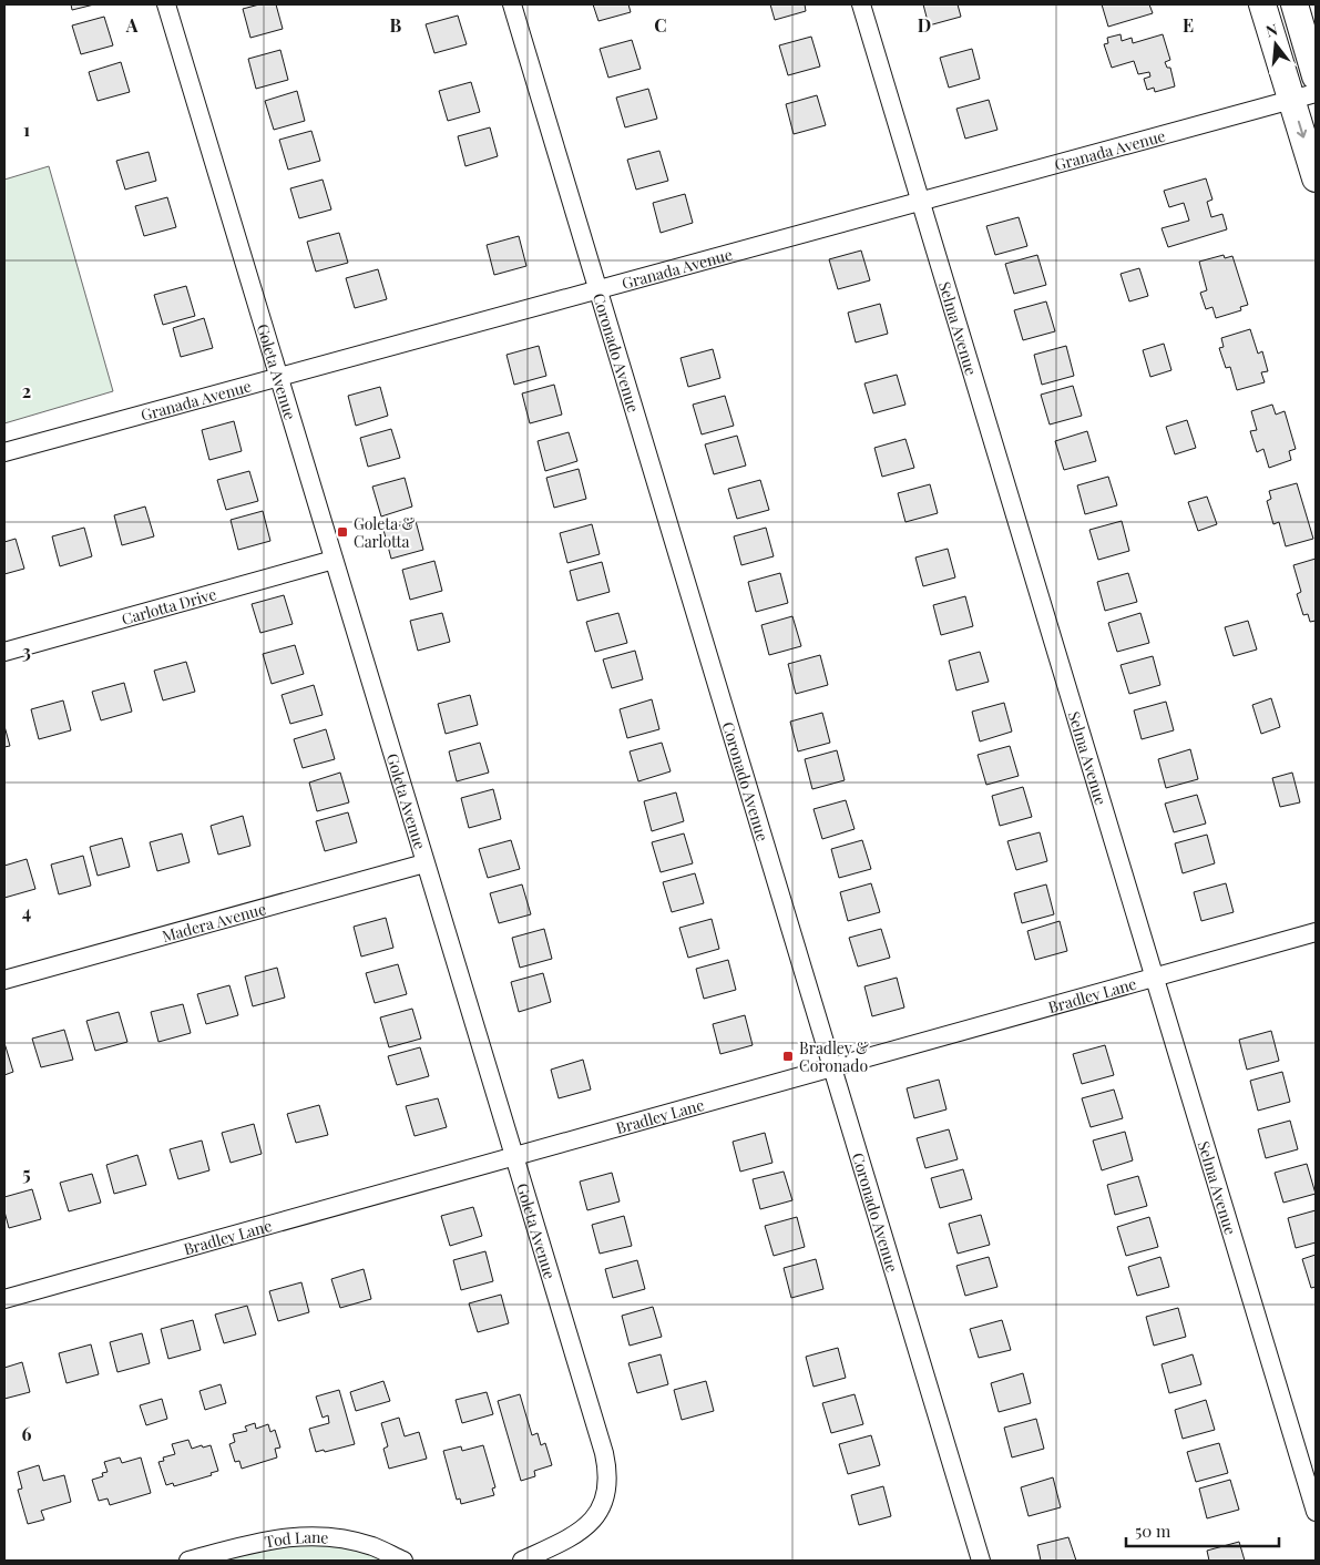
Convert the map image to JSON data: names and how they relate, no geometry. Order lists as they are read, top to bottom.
{
  "streets": {
    "street": [
      "Granada Avenue",
      "Selma Avenue",
      "Coronado Avenue",
      "Goleta Avenue",
      "Carlotta Drive",
      "Madera Avenue",
      "Bradley Lane",
      "Tod Lane"
    ]
  },
  "crossings": [
    ["Granada Avenue", "Selma Avenue"],
    ["Granada Avenue", "Coronado Avenue"],
    ["Granada Avenue", "Goleta Avenue"],
    ["Selma Avenue", "Bradley Lane"],
    ["Coronado Avenue", "Bradley Lane"],
    ["Goleta Avenue", "Carlotta Drive"],
    ["Goleta Avenue", "Madera Avenue"],
    ["Goleta Avenue", "Bradley Lane"]
  ],
  "places": {
    "transit": ["Goleta & Carlotta", "Bradley & Coronado"]
  },
  "scale_bar": "50 m",
  "north": "top",
  "grid": {
    "columns": [
      "A",
      "B",
      "C",
      "D",
      "E"
    ],
    "rows": [
      "1",
      "2",
      "3",
      "4",
      "5",
      "6"
    ]
  }
}
